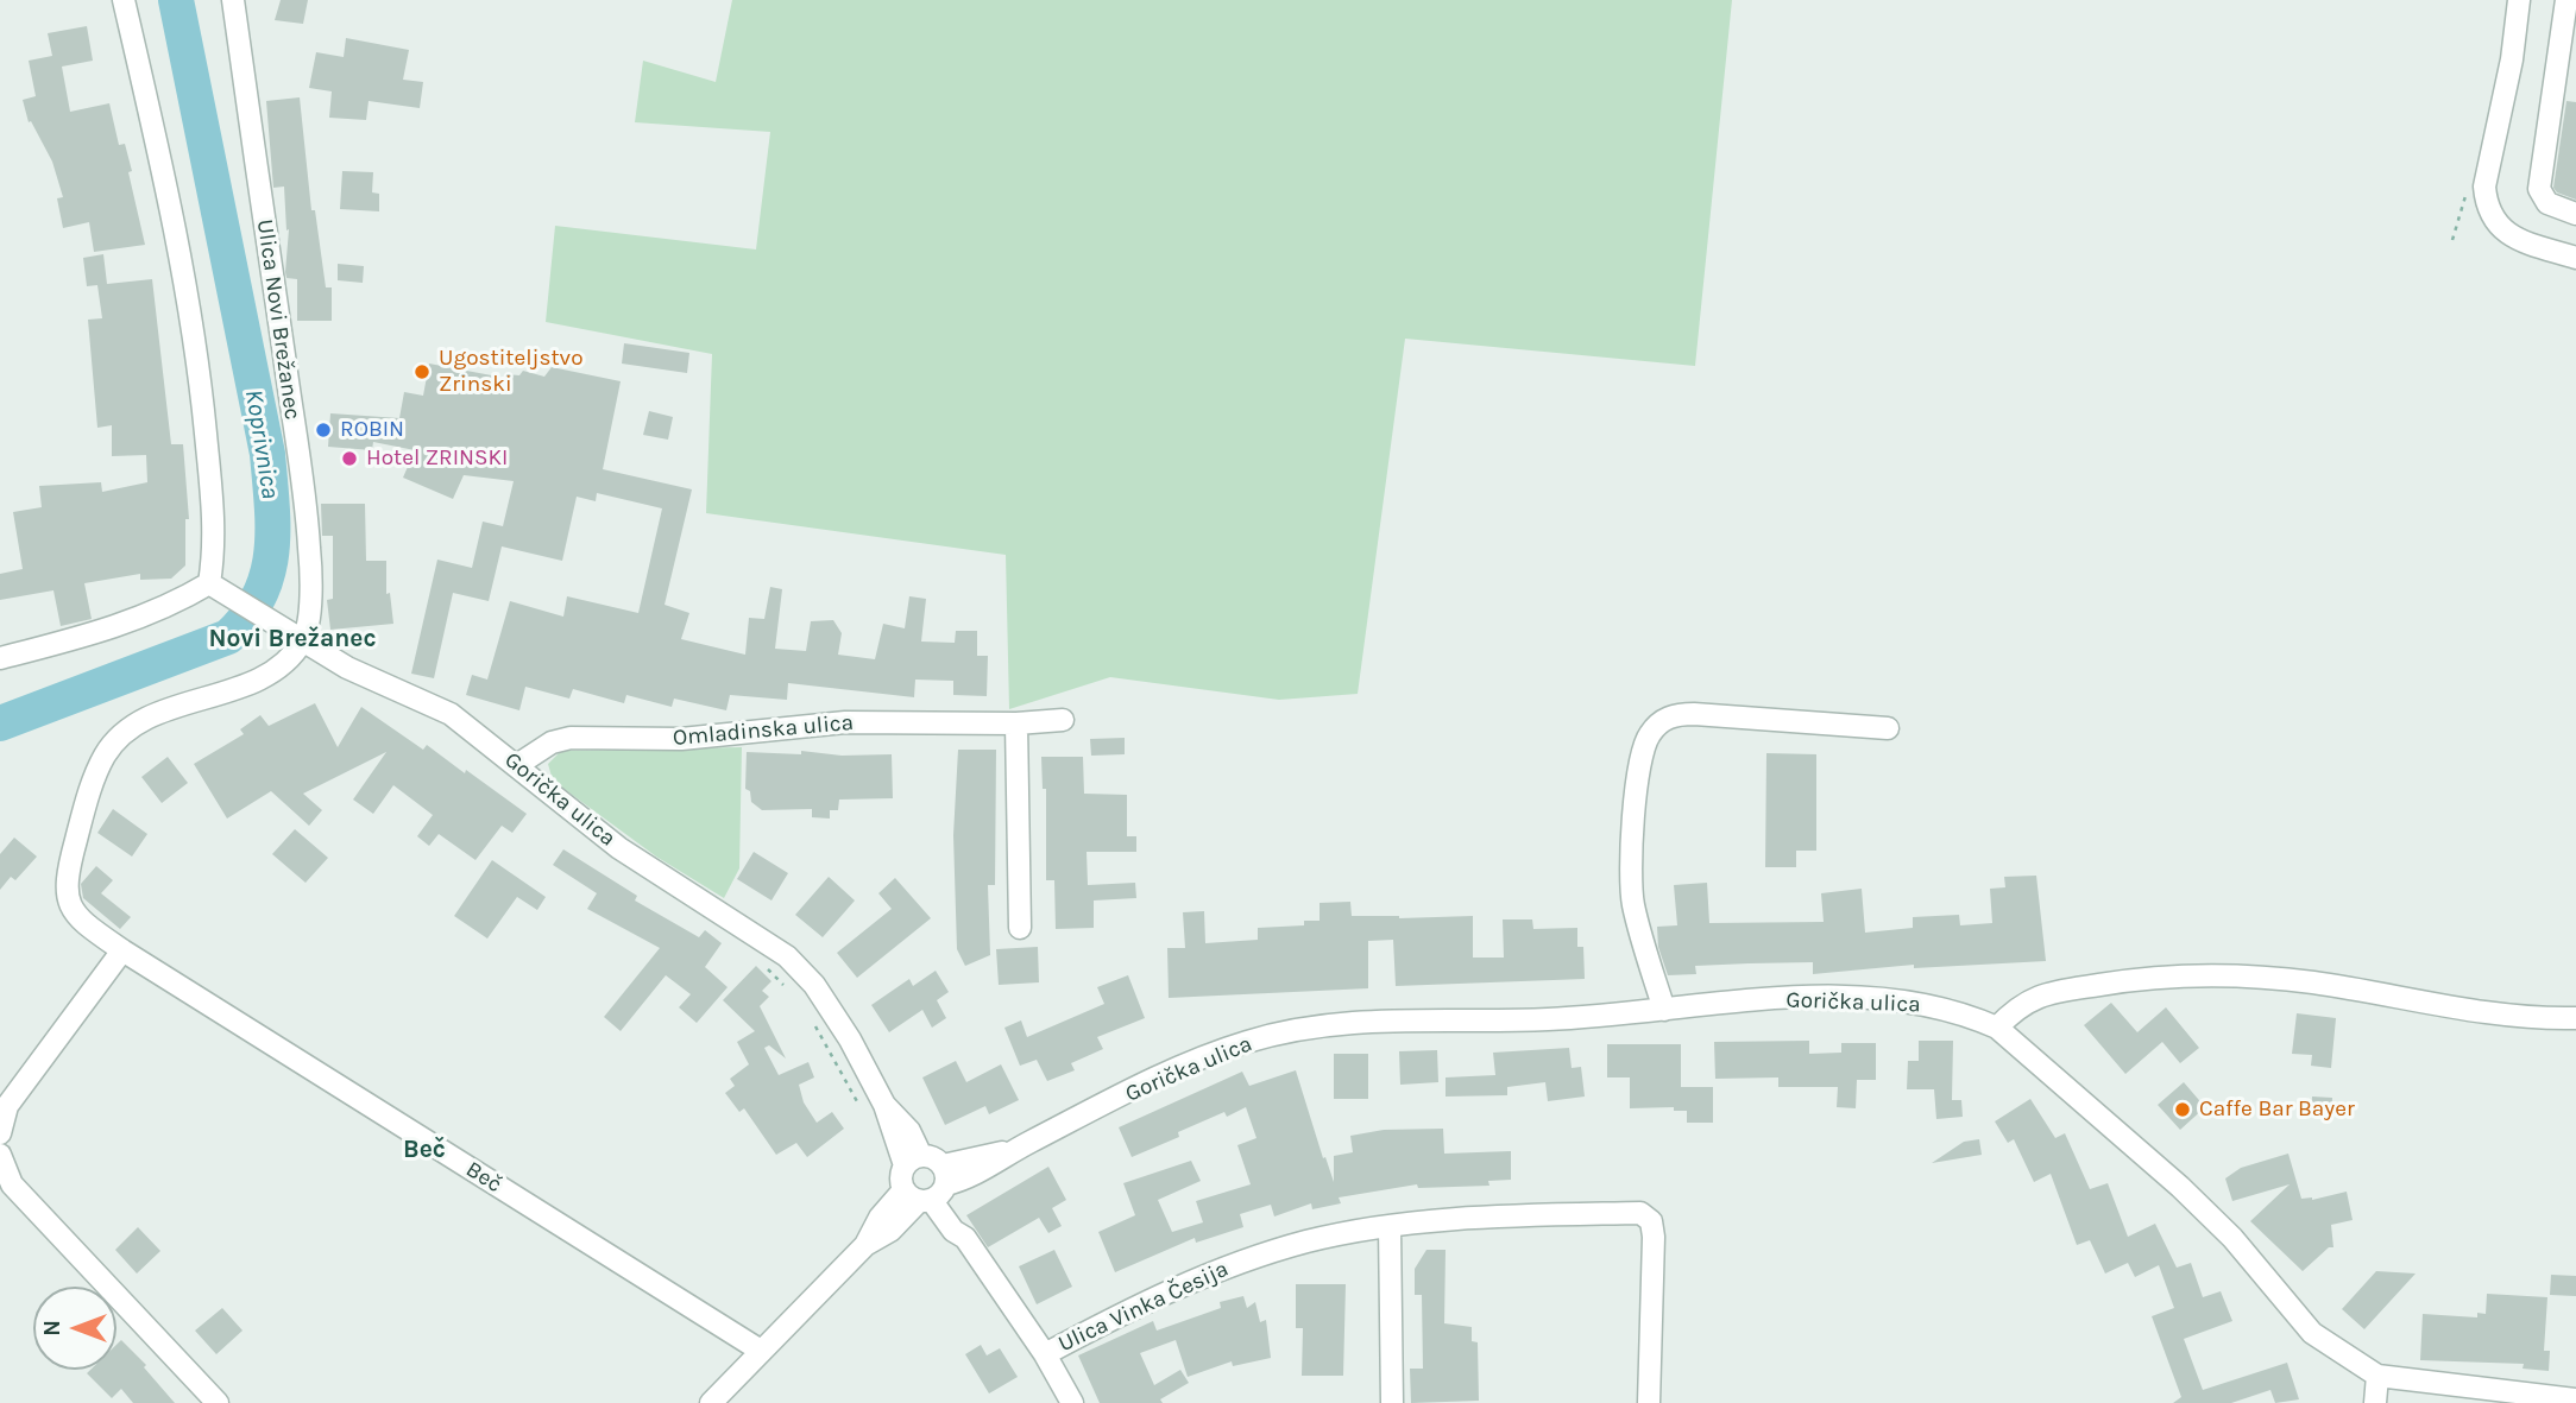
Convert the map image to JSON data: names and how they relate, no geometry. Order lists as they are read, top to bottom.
{
  "streets": {
    "street": [
      "Ulica Novi Brežanec",
      "Omladinska ulica",
      "Gorička ulica",
      "Beč",
      "Ulica Vinka Česija"
    ]
  },
  "crossings": [
    ["Ulica Novi Brežanec", "Gorička ulica"],
    ["Omladinska ulica", "Gorička ulica"]
  ],
  "districts": ["Novi Brežanec", "Beč"],
  "water": ["Koprivnica"],
  "places": [
    "Ugostiteljstvo Zrinski",
    "ROBIN",
    "Hotel ZRINSKI",
    "Caffe Bar Bayer"
  ],
  "north": "left"
}
